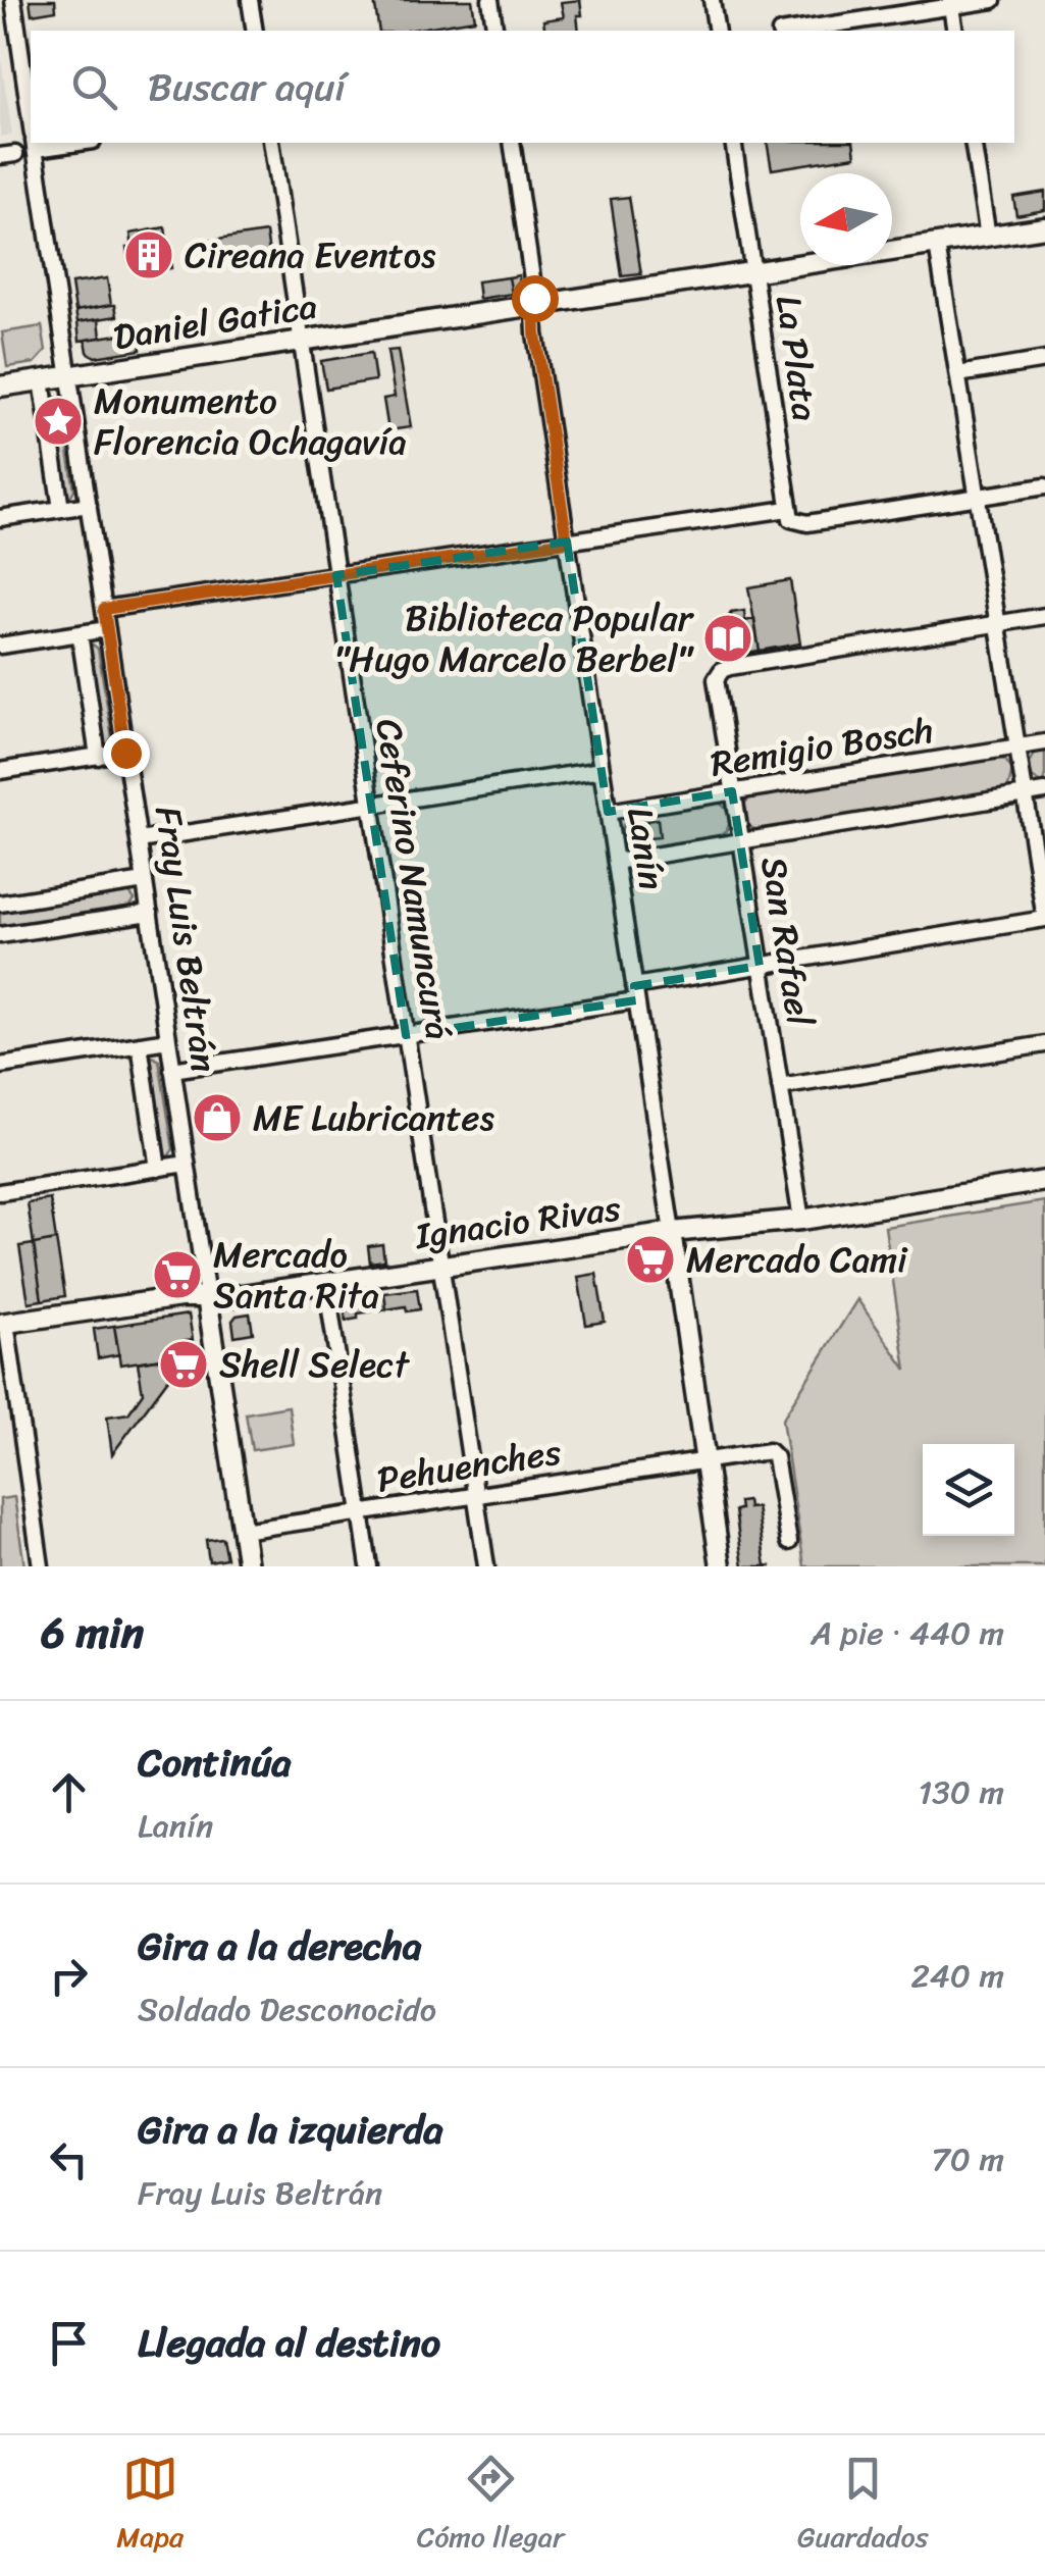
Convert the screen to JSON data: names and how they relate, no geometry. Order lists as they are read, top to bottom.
{
  "streets": {
    "main road": [
      "Daniel Gatica",
      "Lanín",
      "Fray Luis Beltrán",
      "Ignacio Rivas"
    ],
    "street": [
      "La Plata",
      "Remigio Bosch",
      "Ceferino Namuncurá",
      "San Rafael",
      "Pehuenches"
    ]
  },
  "crossings": [
    ["Daniel Gatica", "La Plata"],
    ["Daniel Gatica", "Lanín"],
    ["Daniel Gatica", "Ceferino Namuncurá"],
    ["Daniel Gatica", "Fray Luis Beltrán"],
    ["Remigio Bosch", "Lanín"],
    ["Remigio Bosch", "San Rafael"],
    ["Lanín", "Ignacio Rivas"],
    ["Lanín", "Pehuenches"],
    ["Ceferino Namuncurá", "Ignacio Rivas"],
    ["Ceferino Namuncurá", "Pehuenches"],
    ["Fray Luis Beltrán", "Ignacio Rivas"],
    ["Fray Luis Beltrán", "Pehuenches"],
    ["San Rafael", "Ignacio Rivas"]
  ],
  "places": {
    "building": ["Cireana Eventos"],
    "place": ["Monumento Florencia Ochagavía"],
    "library": ["Biblioteca Popular \"Hugo Marcelo Berbel\""],
    "shop": ["ME Lubricantes"],
    "supermarket": ["Mercado Cami", "Mercado Santa Rita", "Shell Select"]
  },
  "north": "left",
  "page": {
    "search": "Buscar aquí",
    "heading": ["6 min", "A pie · 440 m"],
    "list": [
      ["Continúa", "Lanín", "130 m"],
      ["Gira a la derecha", "Soldado Desconocido", "240 m"],
      ["Gira a la izquierda", "Fray Luis Beltrán", "70 m"],
      "Llegada al destino"
    ],
    "nav": ["Mapa", "Cómo llegar", "Guardados"]
  }
}
